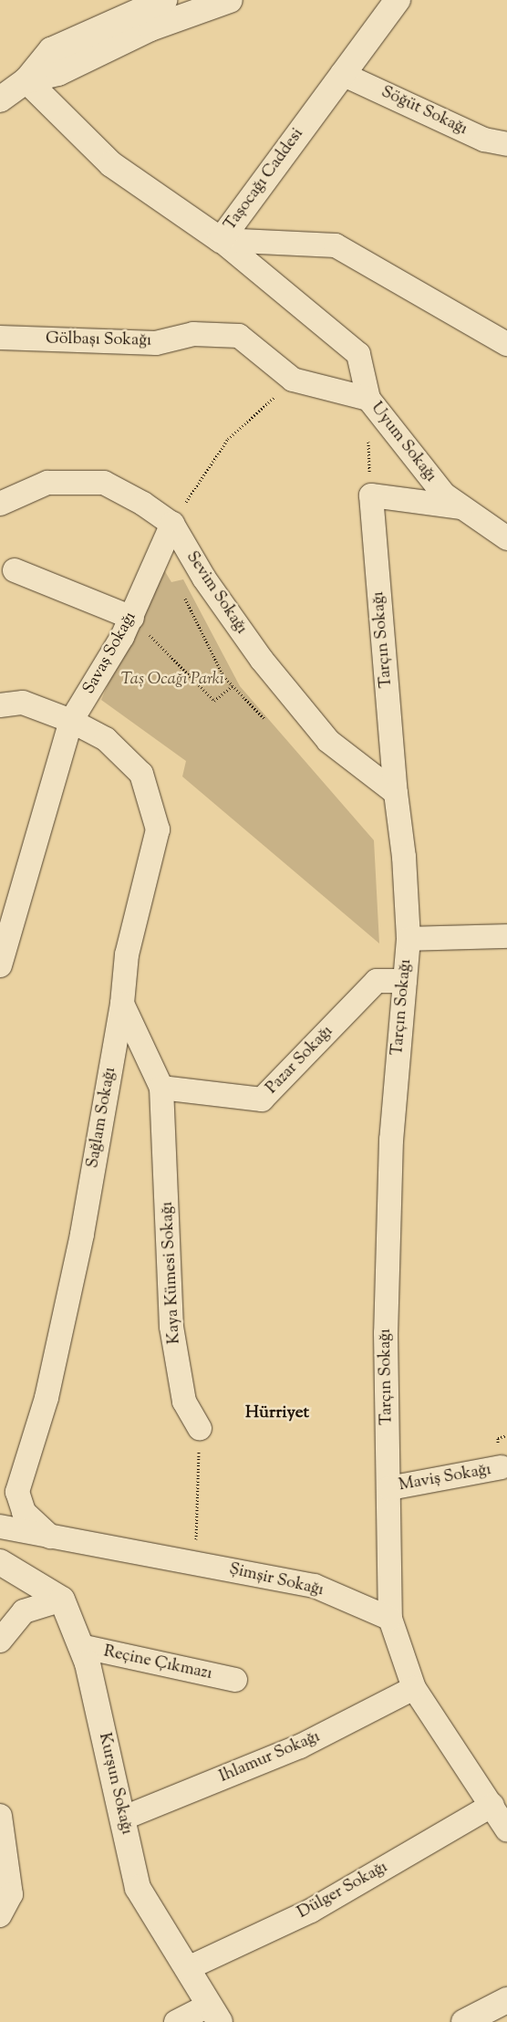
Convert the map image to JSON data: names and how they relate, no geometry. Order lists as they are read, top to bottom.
{
  "streets": {
    "street": [
      "Söğüt Sokağı",
      "Taşocağı Caddesi",
      "Gölbaşı Sokağı",
      "Uyum Sokağı",
      "Sevim Sokağı",
      "Tarçın Sokağı",
      "Savaş Sokağı",
      "Pazar Sokağı",
      "Sağlam Sokağı",
      "Kaya Kümesi Sokağı",
      "Maviş Sokağı",
      "Şimşir Sokağı",
      "Reçine Çıkmazı",
      "Ihlamur Sokağı",
      "Kurşun Sokağı",
      "Dülger Sokağı"
    ]
  },
  "crossings": [
    ["Söğüt Sokağı", "Taşocağı Caddesi"],
    ["Taşocağı Caddesi", "Uyum Sokağı"],
    ["Gölbaşı Sokağı", "Uyum Sokağı"],
    ["Sevim Sokağı", "Tarçın Sokağı"],
    ["Sevim Sokağı", "Savaş Sokağı"],
    ["Tarçın Sokağı", "Pazar Sokağı"],
    ["Tarçın Sokağı", "Maviş Sokağı"],
    ["Tarçın Sokağı", "Şimşir Sokağı"],
    ["Savaş Sokağı", "Sağlam Sokağı"],
    ["Pazar Sokağı", "Kaya Kümesi Sokağı"],
    ["Sağlam Sokağı", "Şimşir Sokağı"],
    ["Reçine Çıkmazı", "Kurşun Sokağı"],
    ["Ihlamur Sokağı", "Kurşun Sokağı"],
    ["Kurşun Sokağı", "Dülger Sokağı"]
  ],
  "districts": ["Hürriyet"],
  "parks": ["Taş Ocağı Parkı"]
}
